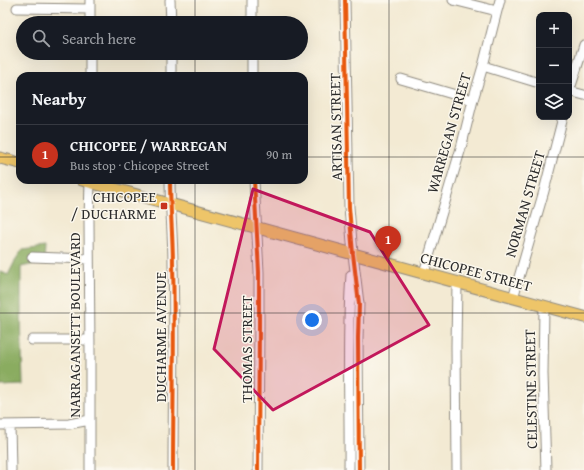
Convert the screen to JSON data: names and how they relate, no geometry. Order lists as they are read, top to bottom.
{
  "streets": {
    "main road": ["CHICOPEE STREET"],
    "street": [
      "ARTISAN STREET",
      "WARREGAN STREET",
      "NORMAN STREET",
      "NARRAGANSETT BOULEVARD",
      "DUCHARME AVENUE",
      "THOMAS STREET",
      "CELESTINE STREET"
    ]
  },
  "crossings": [
    ["ARTISAN STREET", "CHICOPEE STREET"],
    ["WARREGAN STREET", "CHICOPEE STREET"],
    ["NORMAN STREET", "CHICOPEE STREET"],
    ["CHICOPEE STREET", "DUCHARME AVENUE"],
    ["CHICOPEE STREET", "THOMAS STREET"],
    ["CHICOPEE STREET", "CELESTINE STREET"]
  ],
  "places": {
    "transit": ["CHICOPEE / DUCHARME"]
  },
  "page": {
    "map_buttons": ["+", "−"],
    "search": "Search here",
    "heading": "Nearby",
    "list": [
      {
        "mark": "1",
        "name": "CHICOPEE / WARREGAN",
        "note": "Bus stop · Chicopee Street",
        "value": "90 m"
      }
    ],
    "pins": "1"
  }
}
